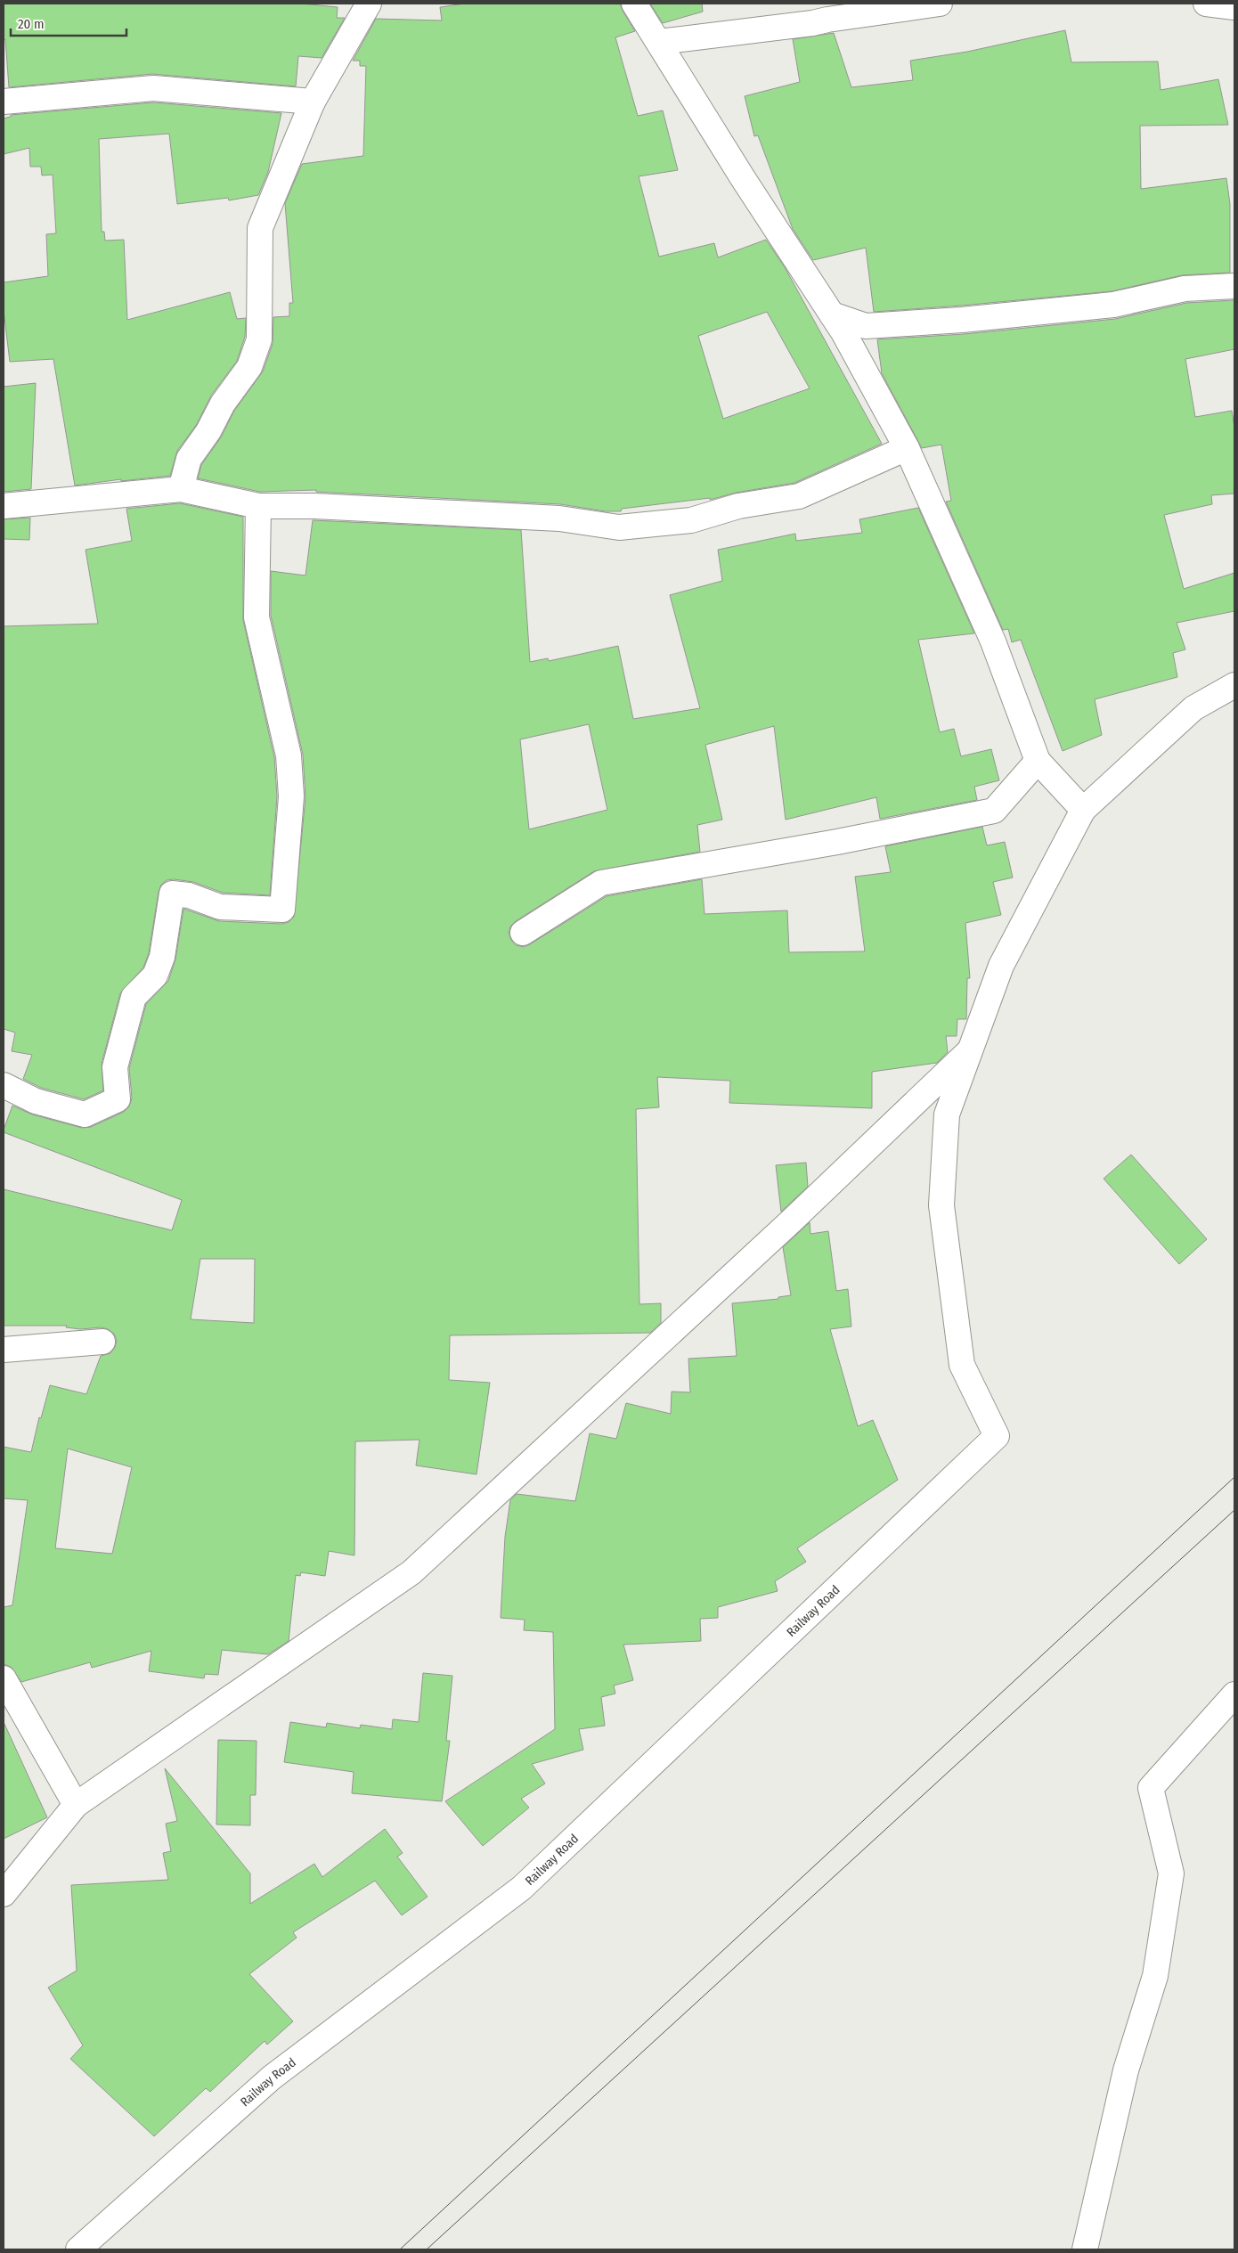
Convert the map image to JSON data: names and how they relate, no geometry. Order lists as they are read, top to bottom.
{
  "streets": {
    "street": ["Railway Road"]
  },
  "scale_bar": "20 m"
}
